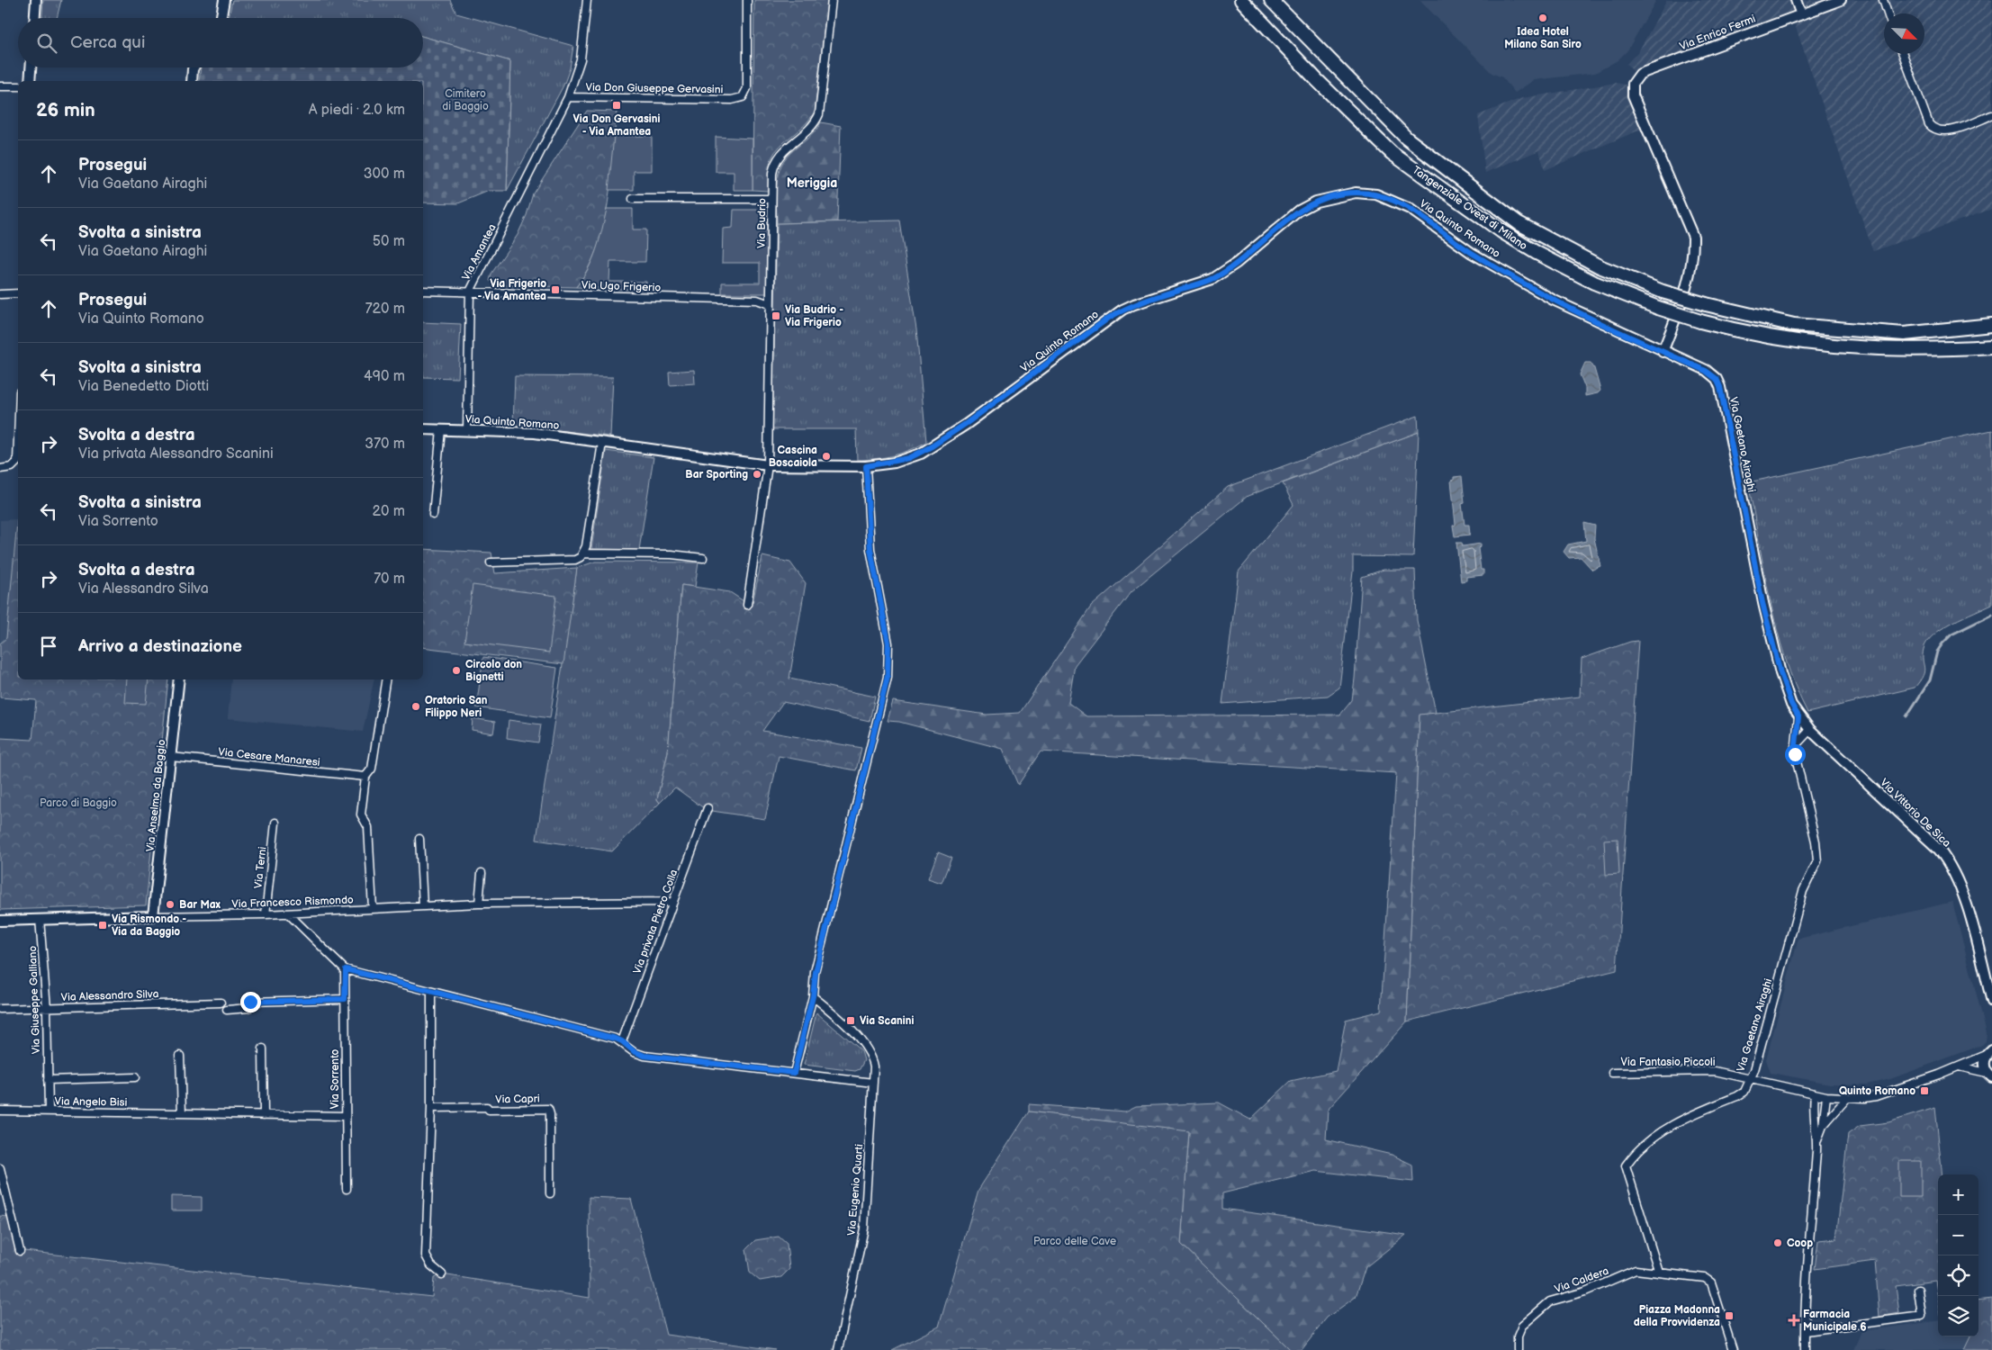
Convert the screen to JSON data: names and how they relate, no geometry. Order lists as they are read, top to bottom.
{
  "streets": {
    "highway": ["Tangenziale Ovest di Milano"],
    "street": [
      "Via Enrico Fermi",
      "Via Don Giuseppe Gervasini",
      "Via Budrio",
      "Via Quinto Romano",
      "Via Amantea",
      "Via Ugo Frigerio",
      "Via Gaetano Airaghi",
      "Via Cesare Manaresi",
      "Via Anselmo da Baggio",
      "Via Vittorio De Sica",
      "Via Terni",
      "Via Francesco Rismondo",
      "Via privata Pietro Colla",
      "Via Alessandro Silva",
      "Via Giuseppe Galliano",
      "Via Fantasio Piccoli",
      "Via Sorrento",
      "Via Capri",
      "Via Angelo Bisi",
      "Via Eugenio Quarti",
      "Via Caldera"
    ]
  },
  "crossings": [
    ["Via Enrico Fermi", "Via Quinto Romano"],
    ["Via Enrico Fermi", "Via Gaetano Airaghi"],
    ["Via Don Giuseppe Gervasini", "Via Amantea"],
    ["Via Budrio", "Via Quinto Romano"],
    ["Via Budrio", "Via Ugo Frigerio"],
    ["Via Quinto Romano", "Via Amantea"],
    ["Via Quinto Romano", "Via Gaetano Airaghi"],
    ["Via Amantea", "Via Ugo Frigerio"],
    ["Via Gaetano Airaghi", "Via Vittorio De Sica"],
    ["Via Gaetano Airaghi", "Via Fantasio Piccoli"],
    ["Via Gaetano Airaghi", "Via Caldera"],
    ["Via Cesare Manaresi", "Via Anselmo da Baggio"],
    ["Via Anselmo da Baggio", "Via Francesco Rismondo"],
    ["Via Terni", "Via Francesco Rismondo"],
    ["Via Francesco Rismondo", "Via privata Pietro Colla"],
    ["Via Francesco Rismondo", "Via Giuseppe Galliano"],
    ["Via Alessandro Silva", "Via Giuseppe Galliano"],
    ["Via Giuseppe Galliano", "Via Angelo Bisi"],
    ["Via Sorrento", "Via Angelo Bisi"]
  ],
  "districts": ["Meriggia"],
  "parks": ["Cimitero di Baggio", "Parco di Baggio", "Parco delle Cave"],
  "places": {
    "other": [
      "Idea Hotel Milano San Siro",
      "Cascina Boscaiola",
      "Bar Sporting",
      "Circolo don Bignetti",
      "Oratorio San Filippo Neri",
      "Bar Max",
      "Coop"
    ],
    "transit": [
      "Via Don Gervasini - Via Amantea",
      "Via Frigerio - Via Amantea",
      "Via Budrio - Via Frigerio",
      "Via Rismondo - Via da Baggio",
      "Via Scanini",
      "Quinto Romano",
      "Piazza Madonna della Provvidenza"
    ],
    "health": ["Farmacia Municipale 6"]
  },
  "north": "bottom right",
  "page": {
    "search": "Cerca qui",
    "heading": ["26 min", "A piedi · 2.0 km"],
    "list": [
      ["Prosegui", "Via Gaetano Airaghi", "300 m"],
      ["Svolta a sinistra", "Via Gaetano Airaghi", "50 m"],
      ["Prosegui", "Via Quinto Romano", "720 m"],
      ["Svolta a sinistra", "Via Benedetto Diotti", "490 m"],
      ["Svolta a destra", "Via privata Alessandro Scanini", "370 m"],
      ["Svolta a sinistra", "Via Sorrento", "20 m"],
      ["Svolta a destra", "Via Alessandro Silva", "70 m"],
      "Arrivo a destinazione"
    ],
    "map_buttons": ["+", "−"]
  }
}
